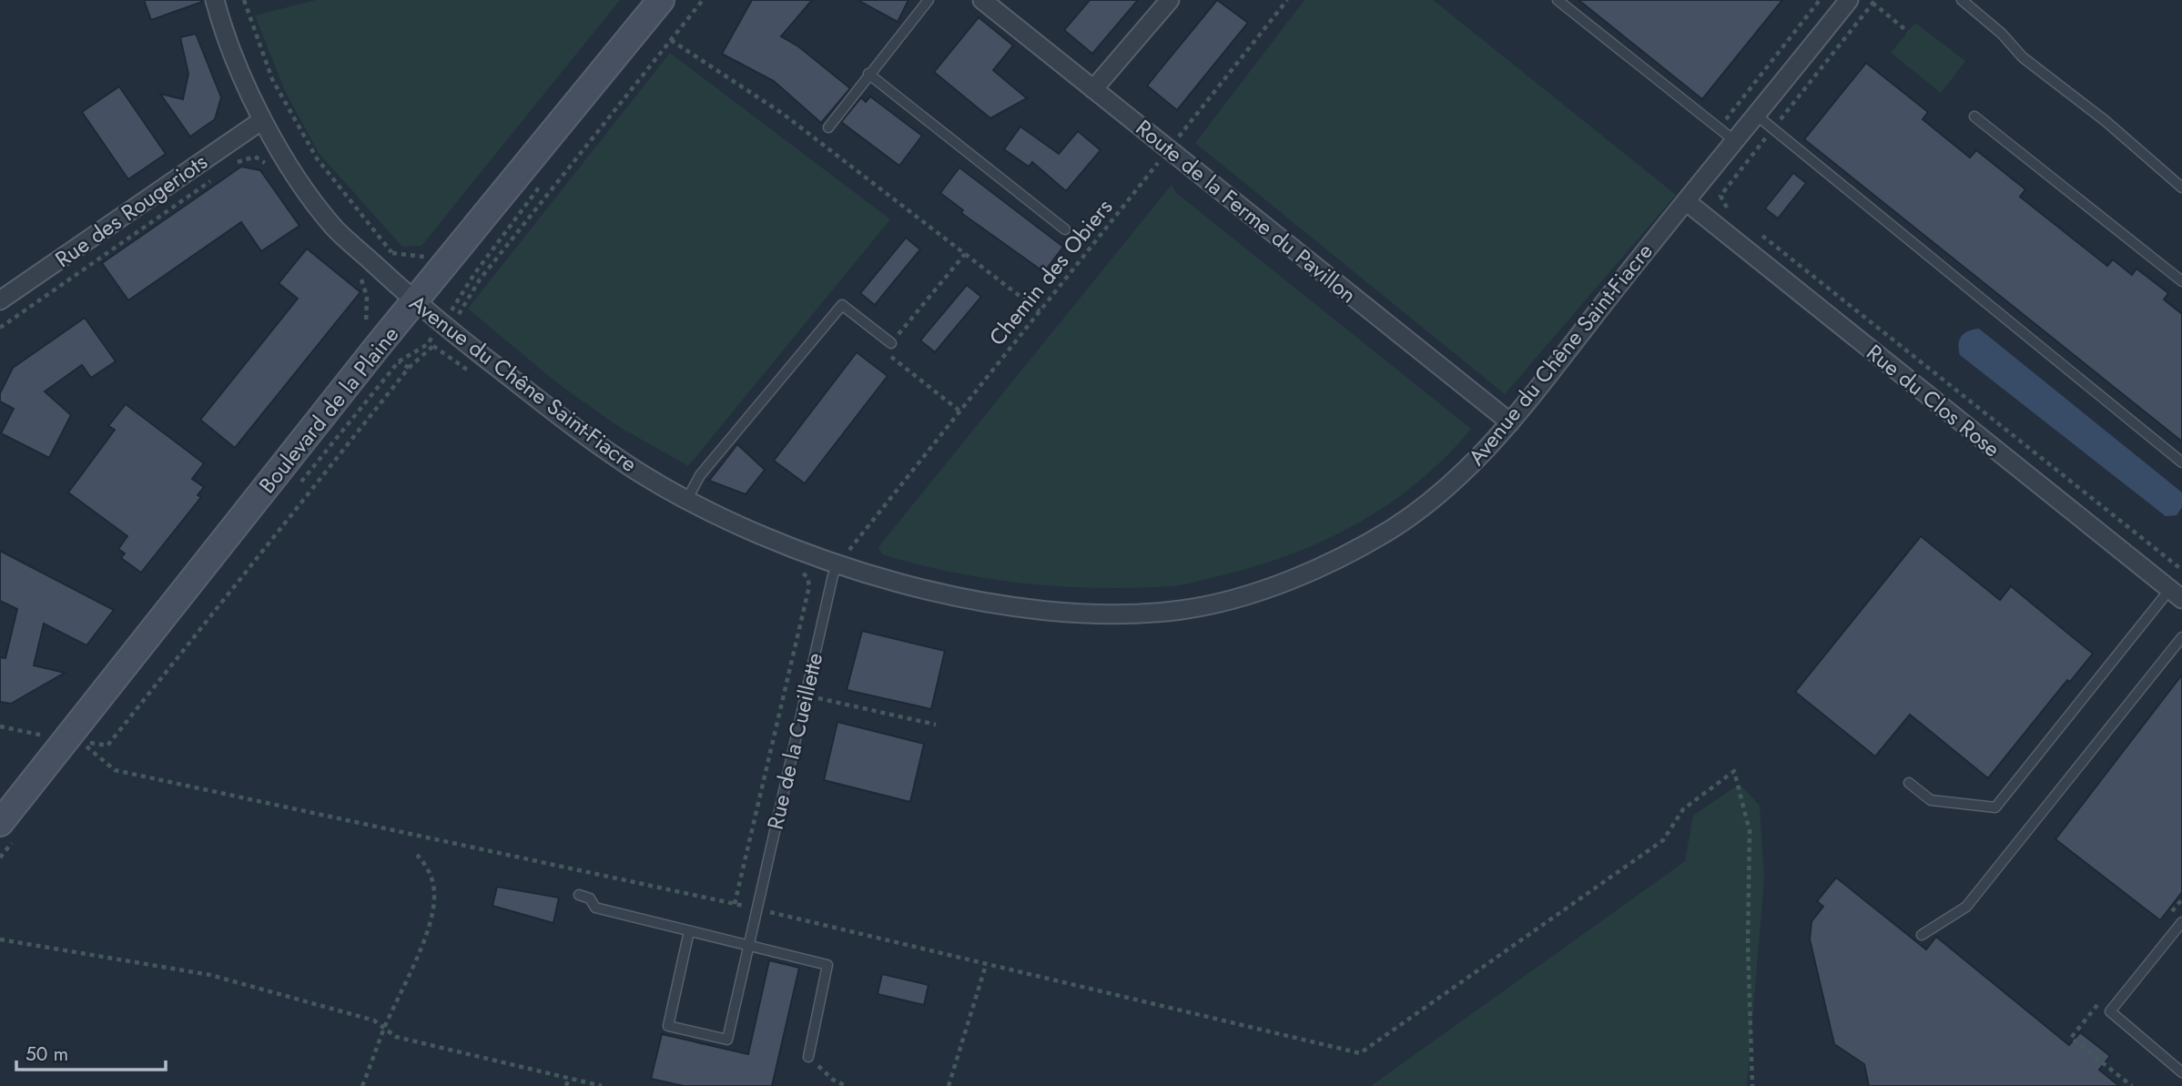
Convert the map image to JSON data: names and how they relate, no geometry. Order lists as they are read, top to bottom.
{
  "streets": {
    "main road": ["Boulevard de la Plaine"],
    "street": [
      "Rue des Rougeriots",
      "Route de la Ferme du Pavillon",
      "Avenue du Chêne Saint-Fiacre",
      "Rue du Clos Rose"
    ],
    "lane": ["Rue de la Cueillette"],
    "path": ["Chemin des Obiers"]
  },
  "crossings": [
    ["Rue des Rougeriots", "Avenue du Chêne Saint-Fiacre"],
    ["Route de la Ferme du Pavillon", "Chemin des Obiers"],
    ["Route de la Ferme du Pavillon", "Avenue du Chêne Saint-Fiacre"],
    ["Chemin des Obiers", "Avenue du Chêne Saint-Fiacre"],
    ["Chemin des Obiers", "Rue de la Cueillette"],
    ["Avenue du Chêne Saint-Fiacre", "Rue du Clos Rose"],
    ["Avenue du Chêne Saint-Fiacre", "Boulevard de la Plaine"],
    ["Avenue du Chêne Saint-Fiacre", "Rue de la Cueillette"]
  ],
  "scale_bar": "50 m"
}
